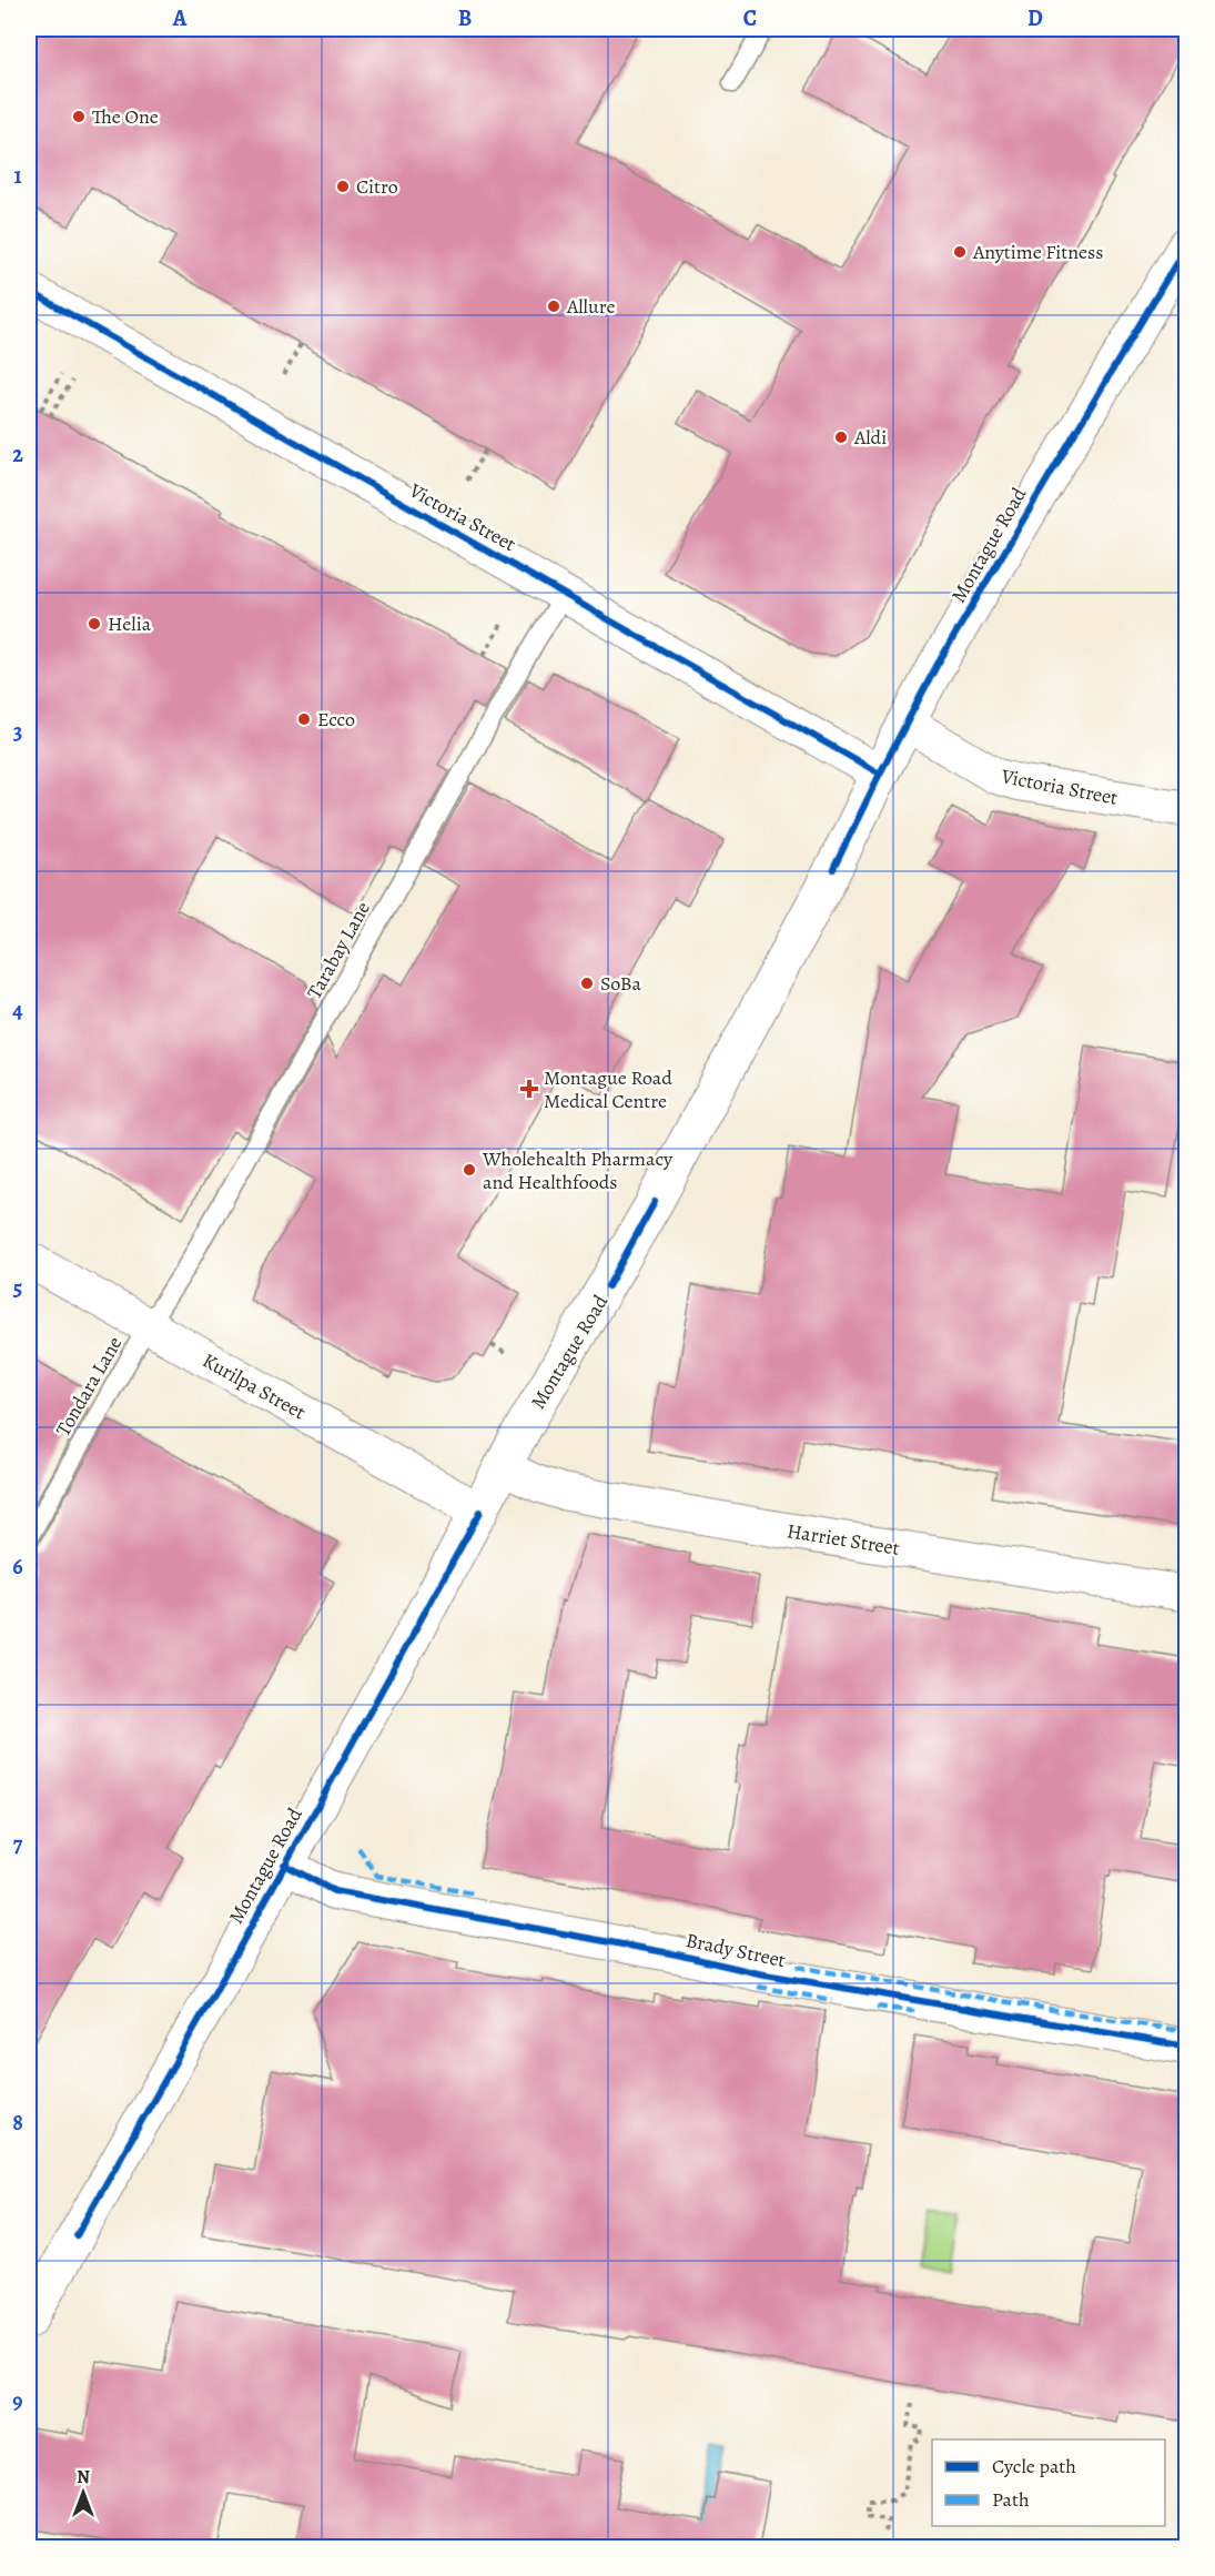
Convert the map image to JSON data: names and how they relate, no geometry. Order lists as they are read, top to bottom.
{
  "streets": {
    "street": [
      "Victoria Street",
      "Montague Road",
      "Kurilpa Street",
      "Harriet Street",
      "Brady Street"
    ],
    "lane": ["Tarabay Lane", "Tondara Lane"]
  },
  "crossings": [
    ["Victoria Street", "Montague Road"],
    ["Victoria Street", "Tarabay Lane"],
    ["Montague Road", "Kurilpa Street"],
    ["Montague Road", "Harriet Street"],
    ["Montague Road", "Brady Street"],
    ["Tarabay Lane", "Tondara Lane"],
    ["Tarabay Lane", "Kurilpa Street"],
    ["Tondara Lane", "Kurilpa Street"]
  ],
  "places": {
    "other": [
      "The One",
      "Citro",
      "Anytime Fitness",
      "Allure",
      "Aldi",
      "Helia",
      "Ecco",
      "SoBa",
      "Wholehealth Pharmacy and Healthfoods"
    ],
    "health": ["Montague Road Medical Centre"]
  },
  "legend": ["Cycle path", "Path"],
  "north": "top",
  "grid": {
    "columns": [
      "A",
      "B",
      "C",
      "D"
    ],
    "rows": [
      "1",
      "2",
      "3",
      "4",
      "5",
      "6",
      "7",
      "8",
      "9"
    ]
  }
}
